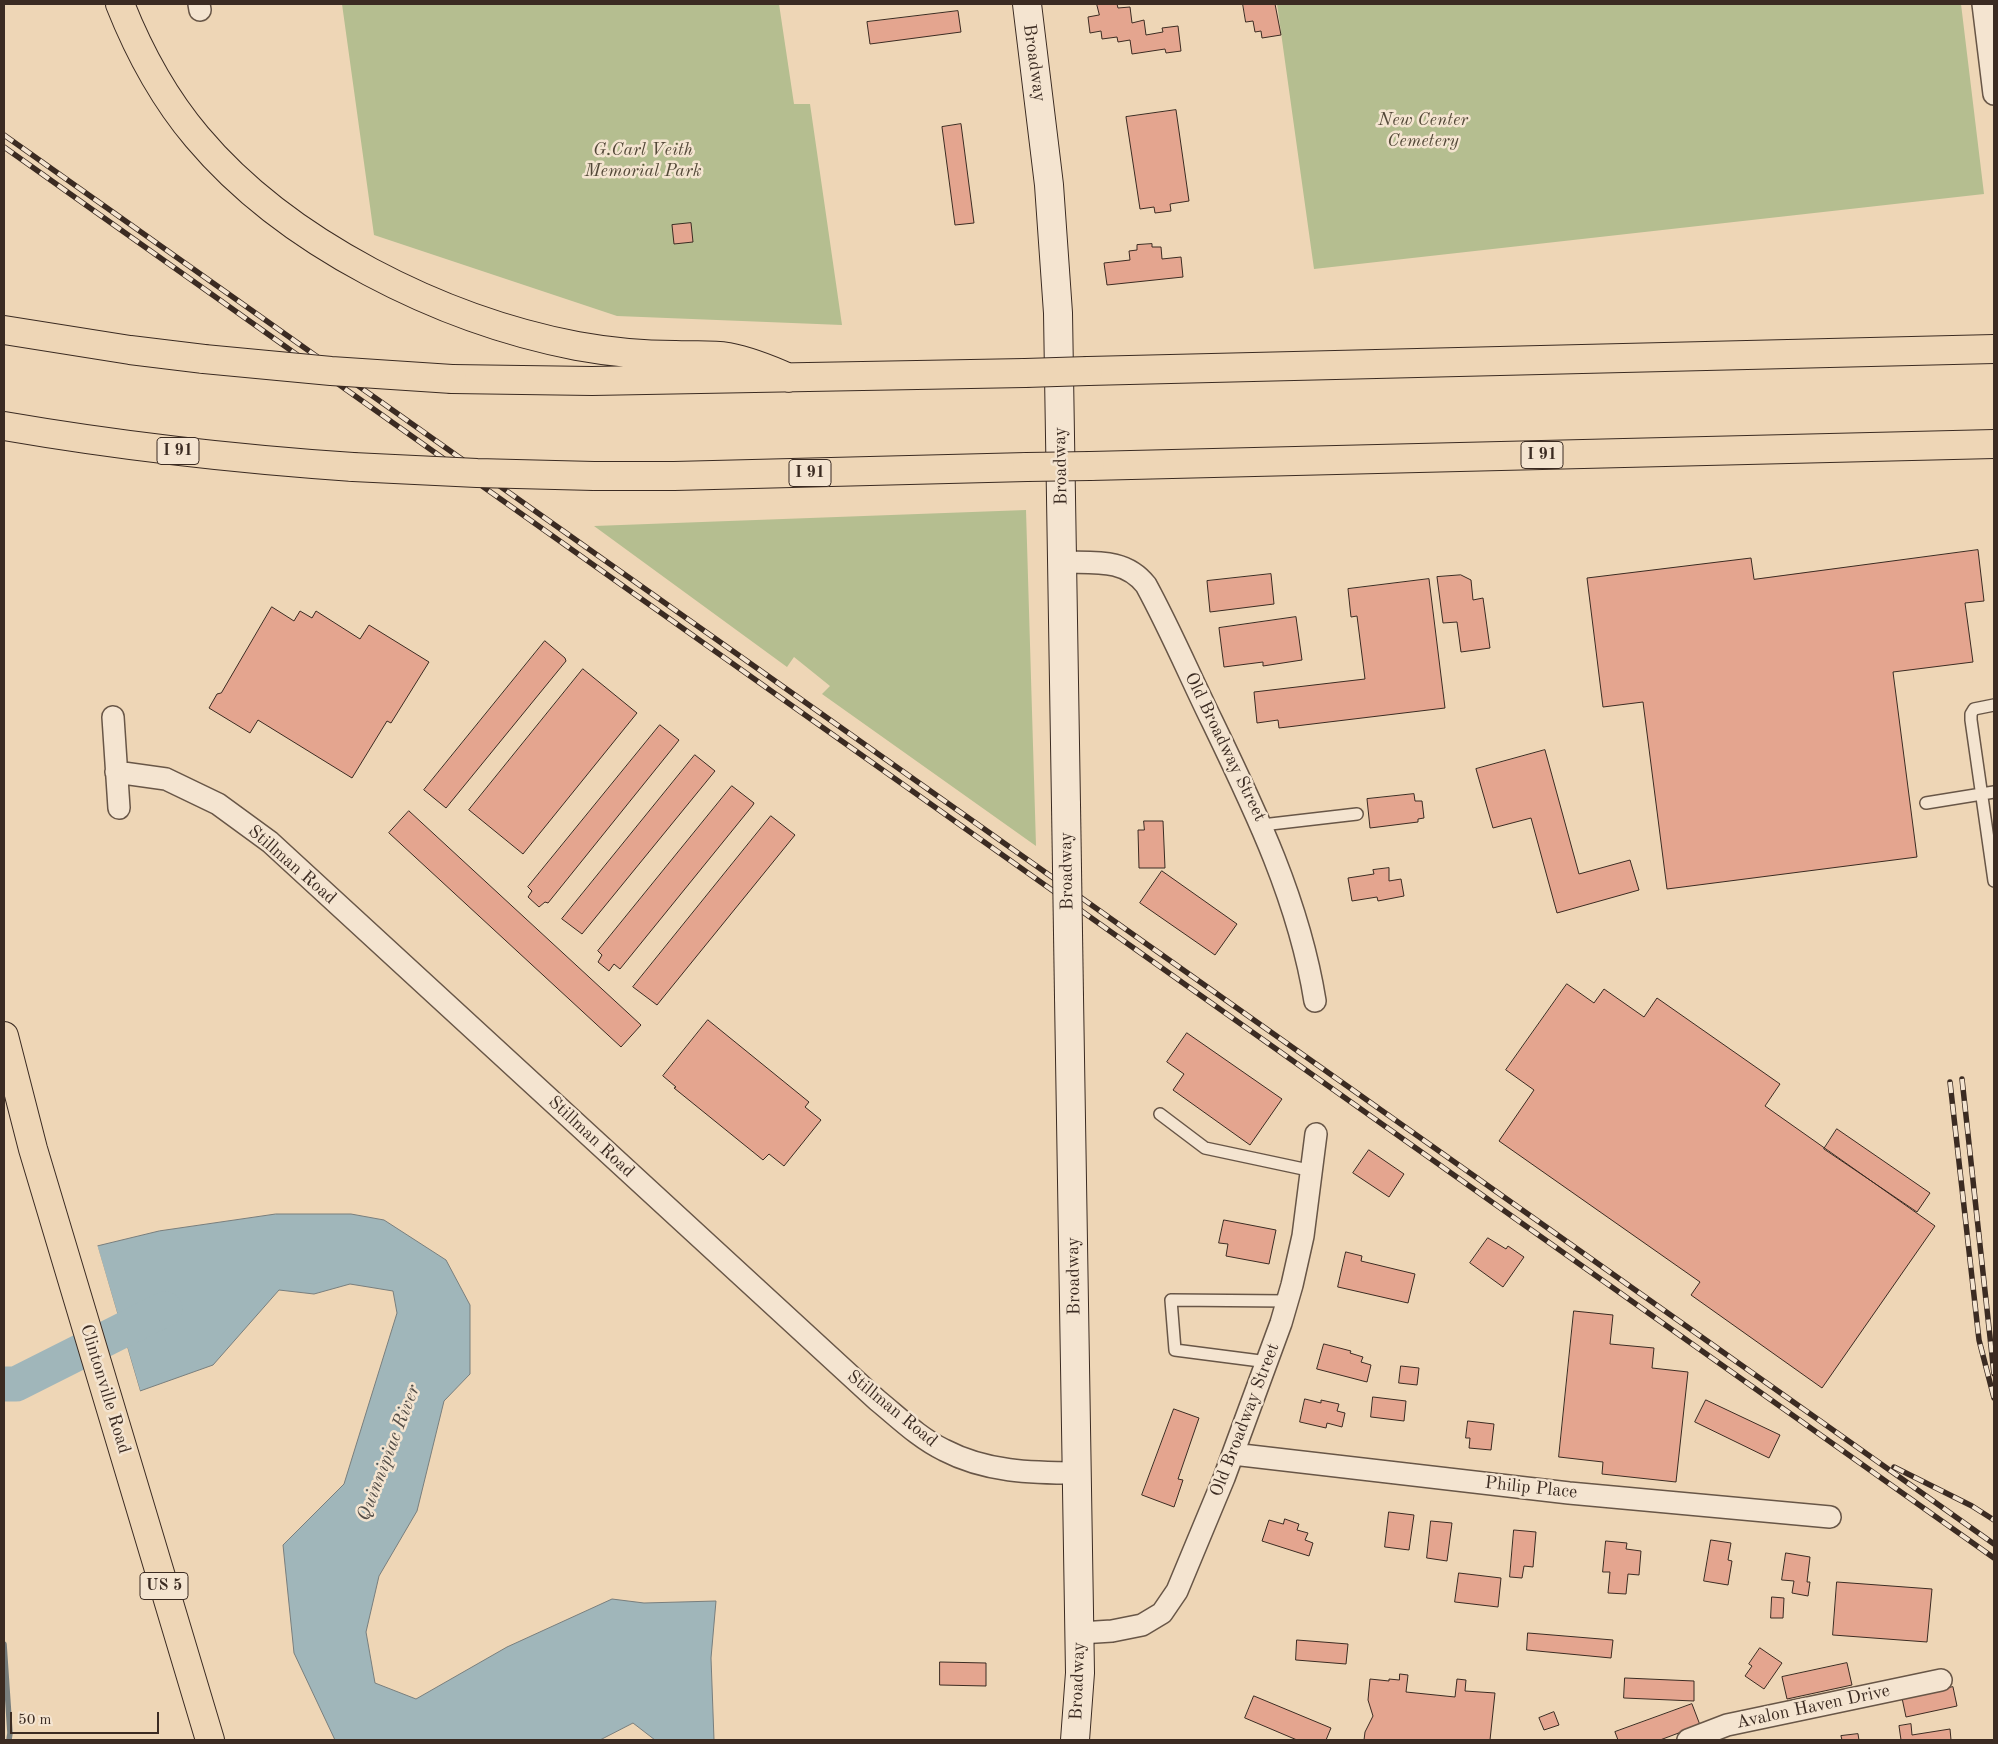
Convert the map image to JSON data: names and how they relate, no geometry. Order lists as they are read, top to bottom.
{
  "streets": {
    "main road": [
      "Broadway",
      "I 91",
      "Clintonville Road",
      "US 5"
    ],
    "street": [
      "Old Broadway Street",
      "Stillman Road",
      "Philip Place",
      "Avalon Haven Drive"
    ]
  },
  "crossings": [
    ["Broadway", "Old Broadway Street"],
    ["Broadway", "Stillman Road"],
    ["Old Broadway Street", "Philip Place"]
  ],
  "water": ["Quinnipiac River"],
  "parks": ["New Center Cemetery", "G.Carl Veith Memorial Park"],
  "scale_bar": "50 m"
}
